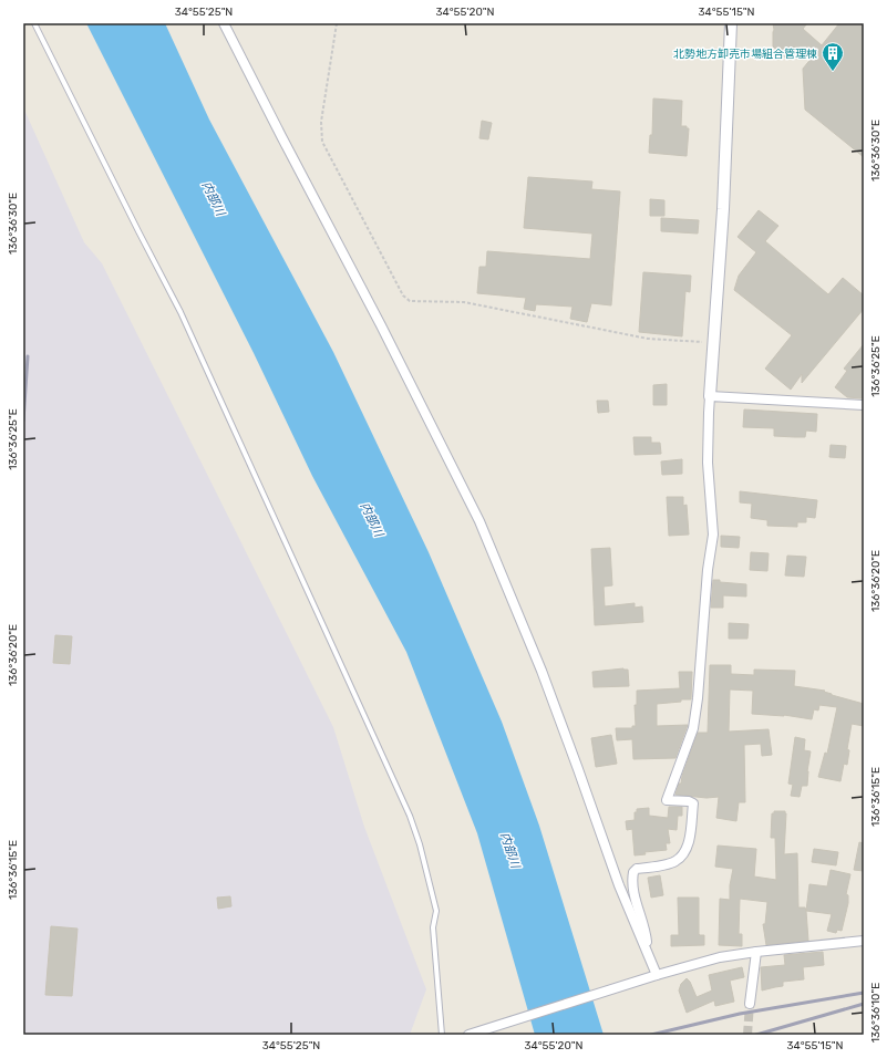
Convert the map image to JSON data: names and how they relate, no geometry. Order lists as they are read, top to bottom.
{
  "water": ["内部川"],
  "places": {
    "building": ["北勢地方卸売市場組合管理棟"]
  },
  "coordinates": [
    "34°55'25\"N",
    "34°55'20\"N",
    "34°55'15\"N",
    "136°36'30\"E",
    "136°36'25\"E",
    "136°36'20\"E",
    "136°36'15\"E",
    "136°36'10\"E"
  ]
}
